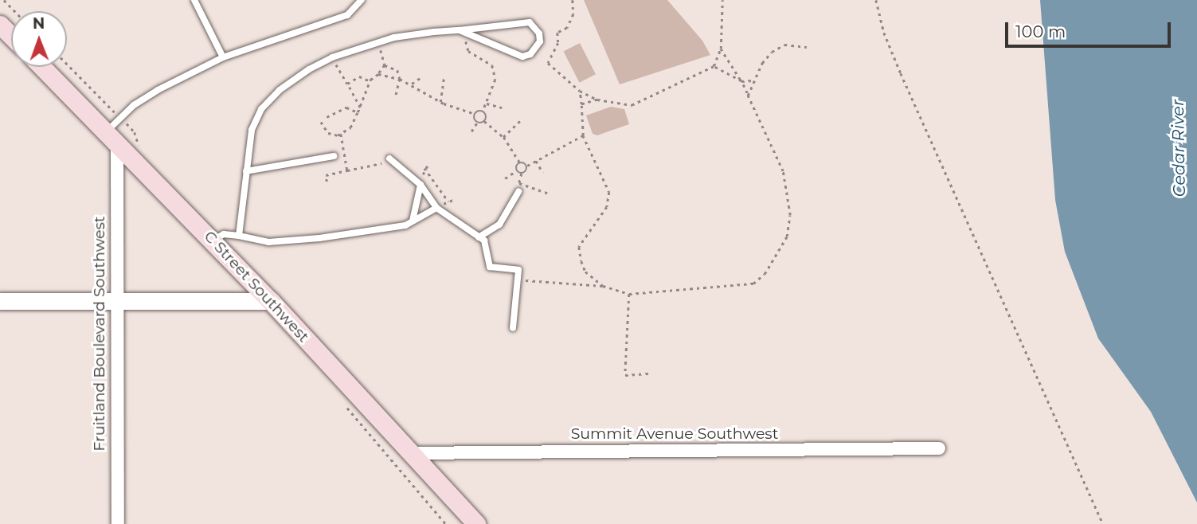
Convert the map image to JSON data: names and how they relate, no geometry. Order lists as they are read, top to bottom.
{
  "streets": {
    "main road": ["C Street Southwest"],
    "street": ["Fruitland Boulevard Southwest", "Summit Avenue Southwest"]
  },
  "crossings": [
    ["C Street Southwest", "Fruitland Boulevard Southwest"],
    ["C Street Southwest", "Summit Avenue Southwest"]
  ],
  "water": ["Cedar River"],
  "scale_bar": "100 m",
  "north": "top"
}
